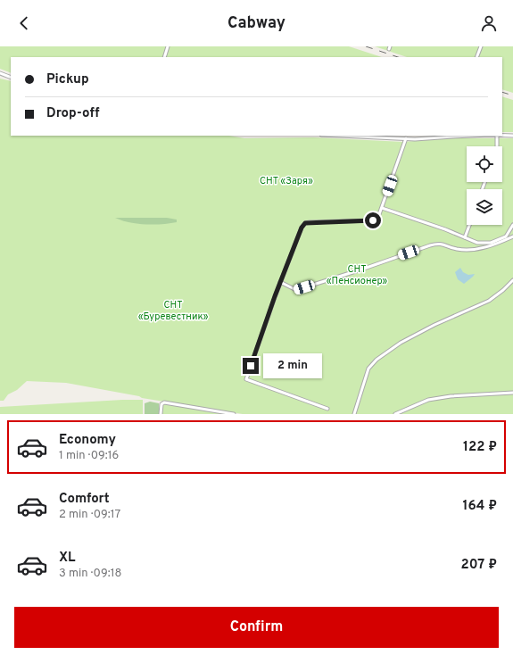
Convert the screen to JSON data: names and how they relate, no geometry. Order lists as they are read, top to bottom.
{
  "parks": ["СНТ «Заря»", "СНТ «Пенсионер»", "СНТ «Буревестник»"],
  "page": {
    "header": "Cabway",
    "banner": ["Pickup", "Drop-off"],
    "bubble": "2 min",
    "list": [
      {
        "name": "Economy",
        "note": "1 min · 09:16",
        "value": "122 ₽"
      },
      {
        "name": "Comfort",
        "note": "2 min · 09:17",
        "value": "164 ₽"
      },
      {
        "name": "XL",
        "note": "3 min · 09:18",
        "value": "207 ₽"
      }
    ],
    "buttons": "Confirm"
  }
}
